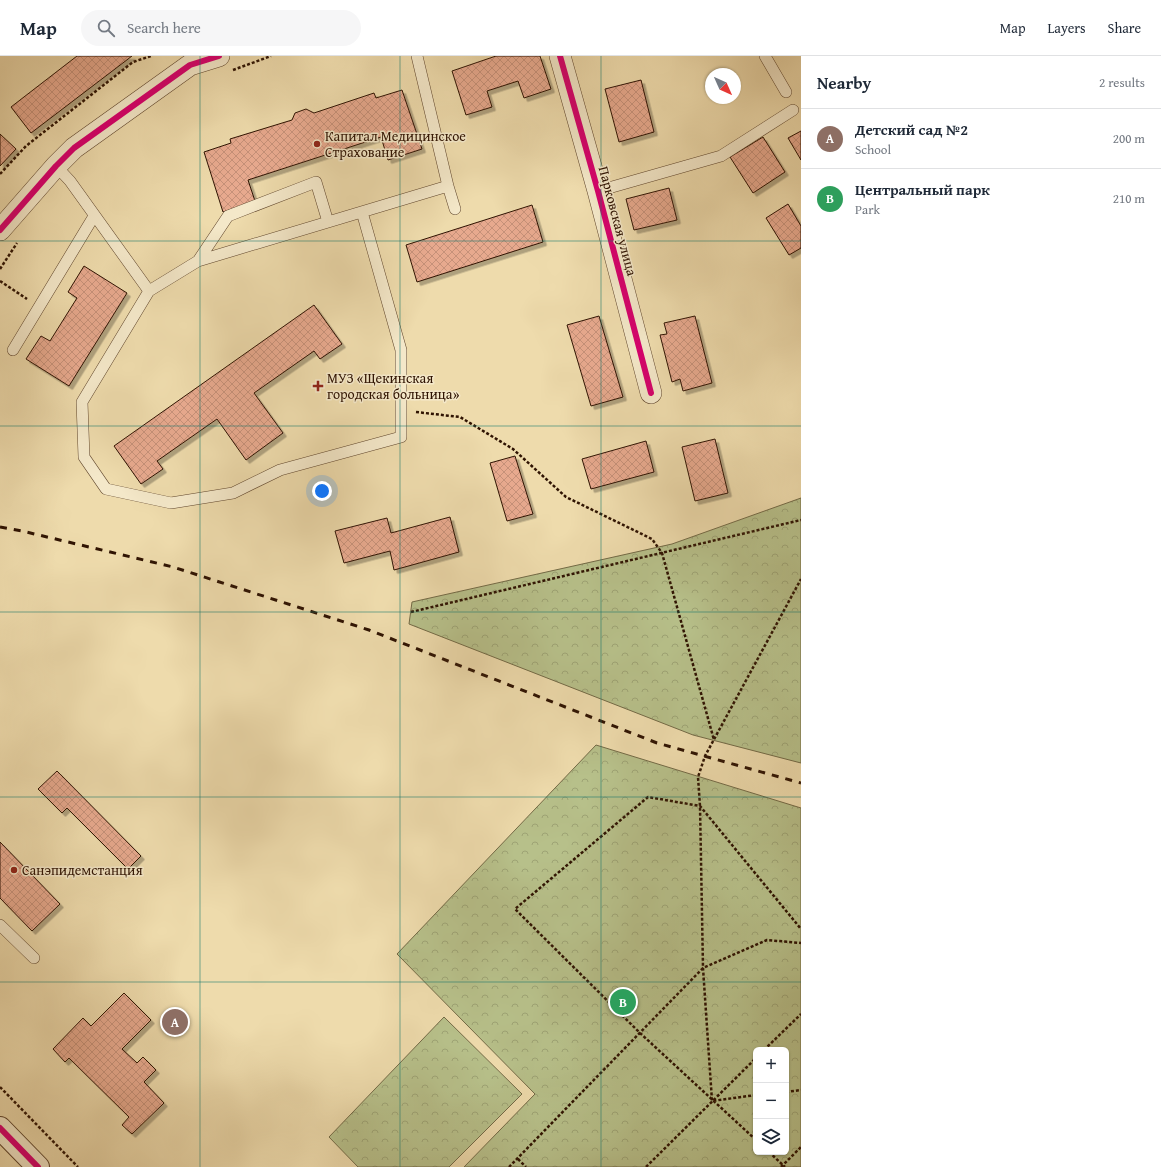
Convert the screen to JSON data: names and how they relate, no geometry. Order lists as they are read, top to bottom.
{
  "streets": {
    "street": ["Парковская улица"]
  },
  "places": {
    "other": ["Капитал Медицинское Страхование", "Санэпидемстанция"],
    "health": ["МУЗ «Щекинская городская больница»"]
  },
  "north": "bottom right",
  "page": {
    "header": "Map",
    "search": "Search here",
    "nav": ["Map", "Layers", "Share"],
    "heading": ["Nearby", "2 results"],
    "list": [
      {
        "mark": "A",
        "name": "Детский сад №2",
        "note": "School",
        "value": "200 m"
      },
      {
        "mark": "B",
        "name": "Центральный парк",
        "note": "Park",
        "value": "210 m"
      }
    ],
    "pins": ["B", "A"],
    "map_buttons": ["+", "−"]
  }
}
